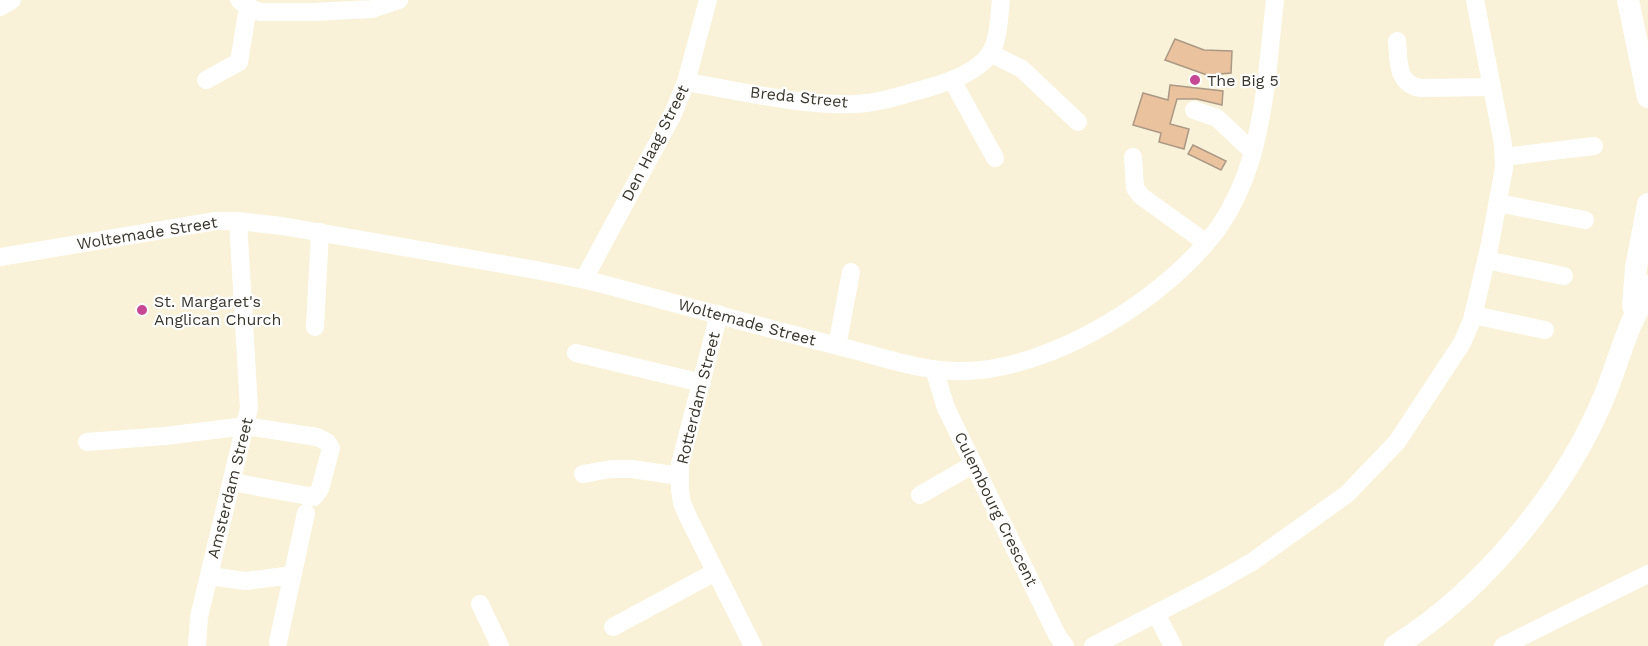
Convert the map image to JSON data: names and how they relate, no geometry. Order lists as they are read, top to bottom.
{
  "streets": {
    "street": [
      "Breda Street",
      "Den Haag Street",
      "Woltemade Street",
      "Rotterdam Street",
      "Amsterdam Street",
      "Culembourg Crescent"
    ]
  },
  "crossings": [
    ["Breda Street", "Den Haag Street"],
    ["Den Haag Street", "Woltemade Street"],
    ["Woltemade Street", "Rotterdam Street"],
    ["Woltemade Street", "Amsterdam Street"],
    ["Woltemade Street", "Culembourg Crescent"]
  ],
  "places": ["The Big 5", "St. Margaret's Anglican Church"]
}
